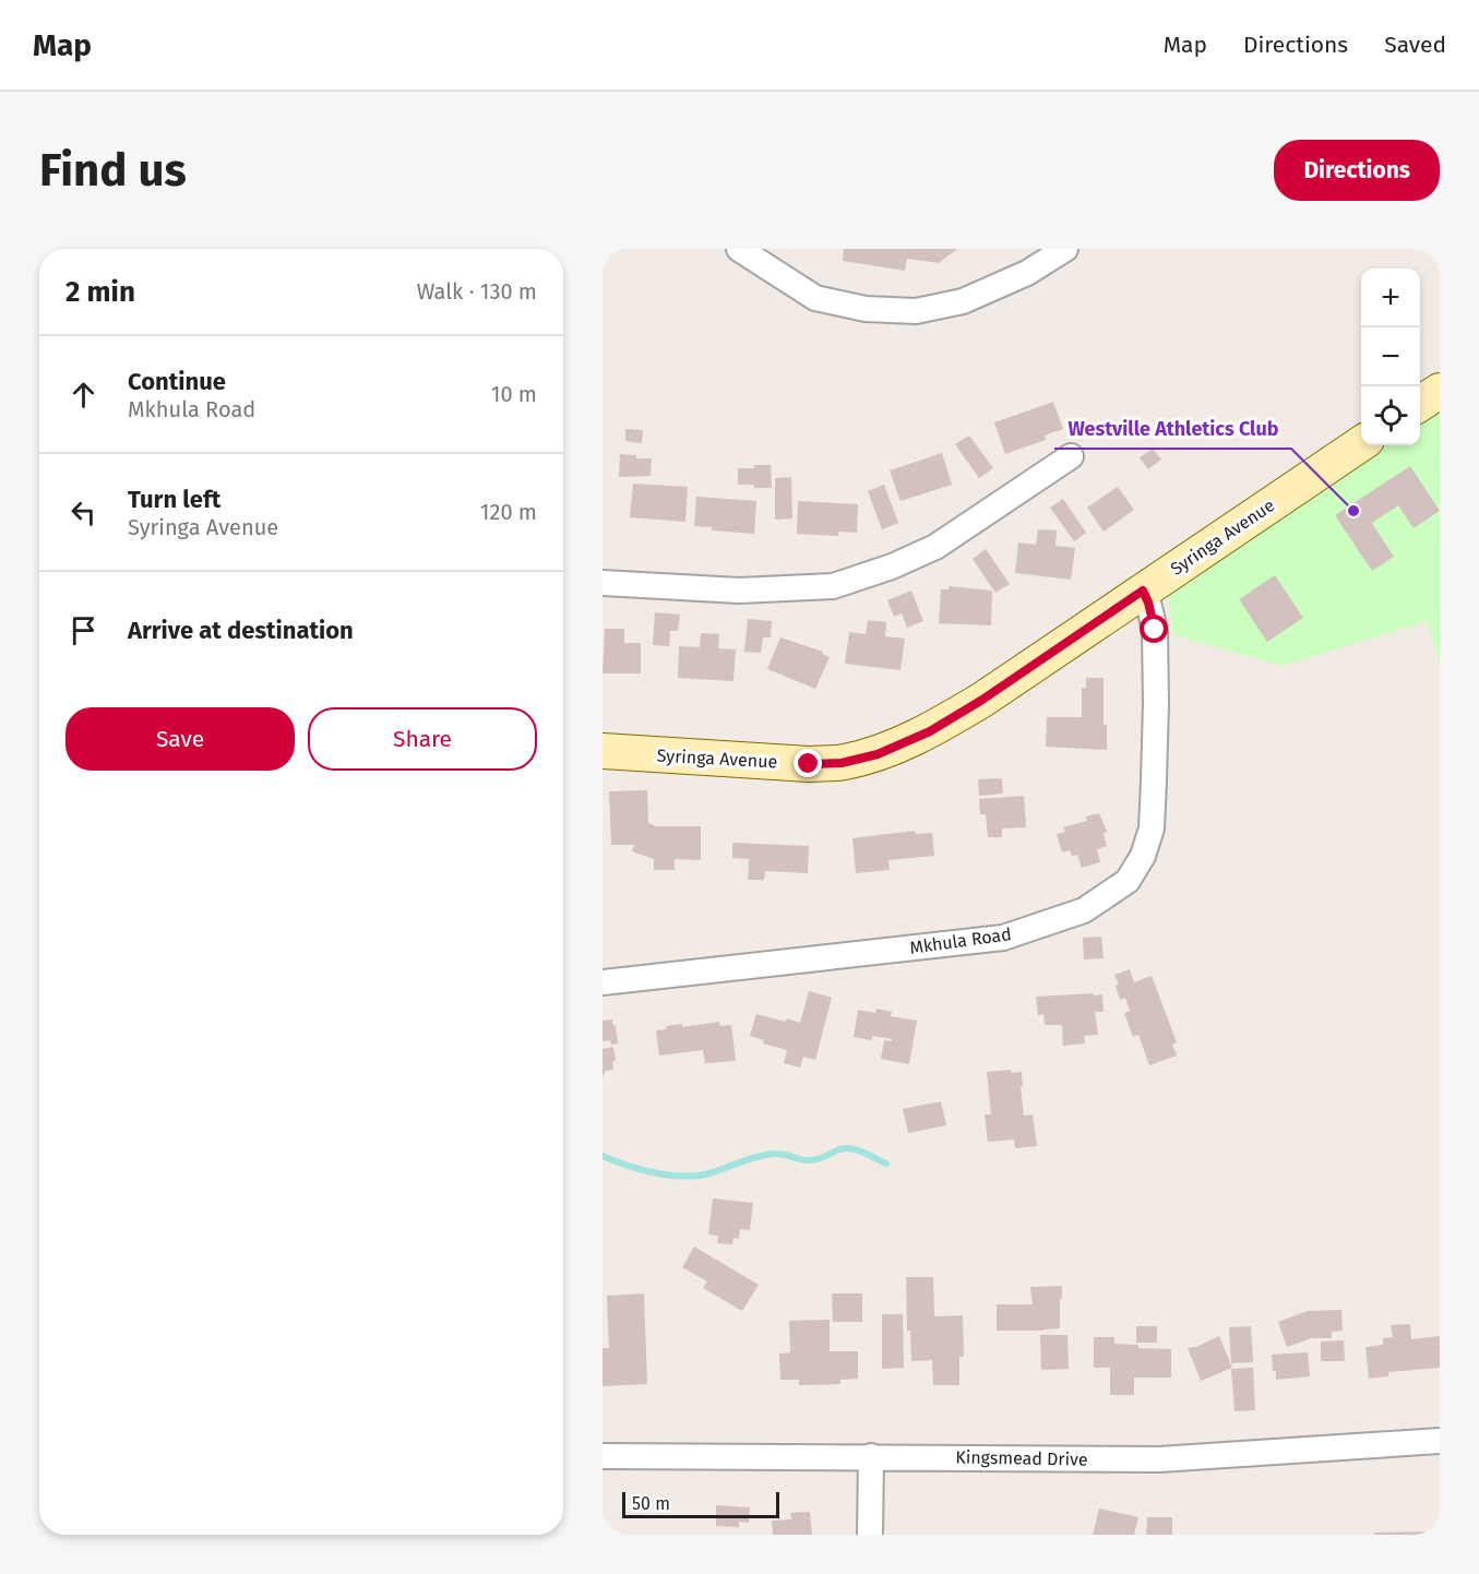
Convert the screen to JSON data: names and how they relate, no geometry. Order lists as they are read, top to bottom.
{
  "streets": {
    "street": ["Syringa Avenue", "Mkhula Road", "Kingsmead Drive"]
  },
  "crossings": [
    ["Syringa Avenue", "Mkhula Road"]
  ],
  "places": ["Westville Athletics Club"],
  "scale_bar": "50 m",
  "page": {
    "header": "Map",
    "nav": ["Map", "Directions", "Saved"],
    "buttons": [
      "Directions",
      ["Save", "Share"]
    ],
    "title": "Find us",
    "heading": ["2 min", "Walk · 130 m"],
    "map_buttons": ["+", "−"],
    "list": [
      ["Continue", "Mkhula Road", "10 m"],
      ["Turn left", "Syringa Avenue", "120 m"],
      "Arrive at destination"
    ],
    "scale": "50 m"
  }
}
